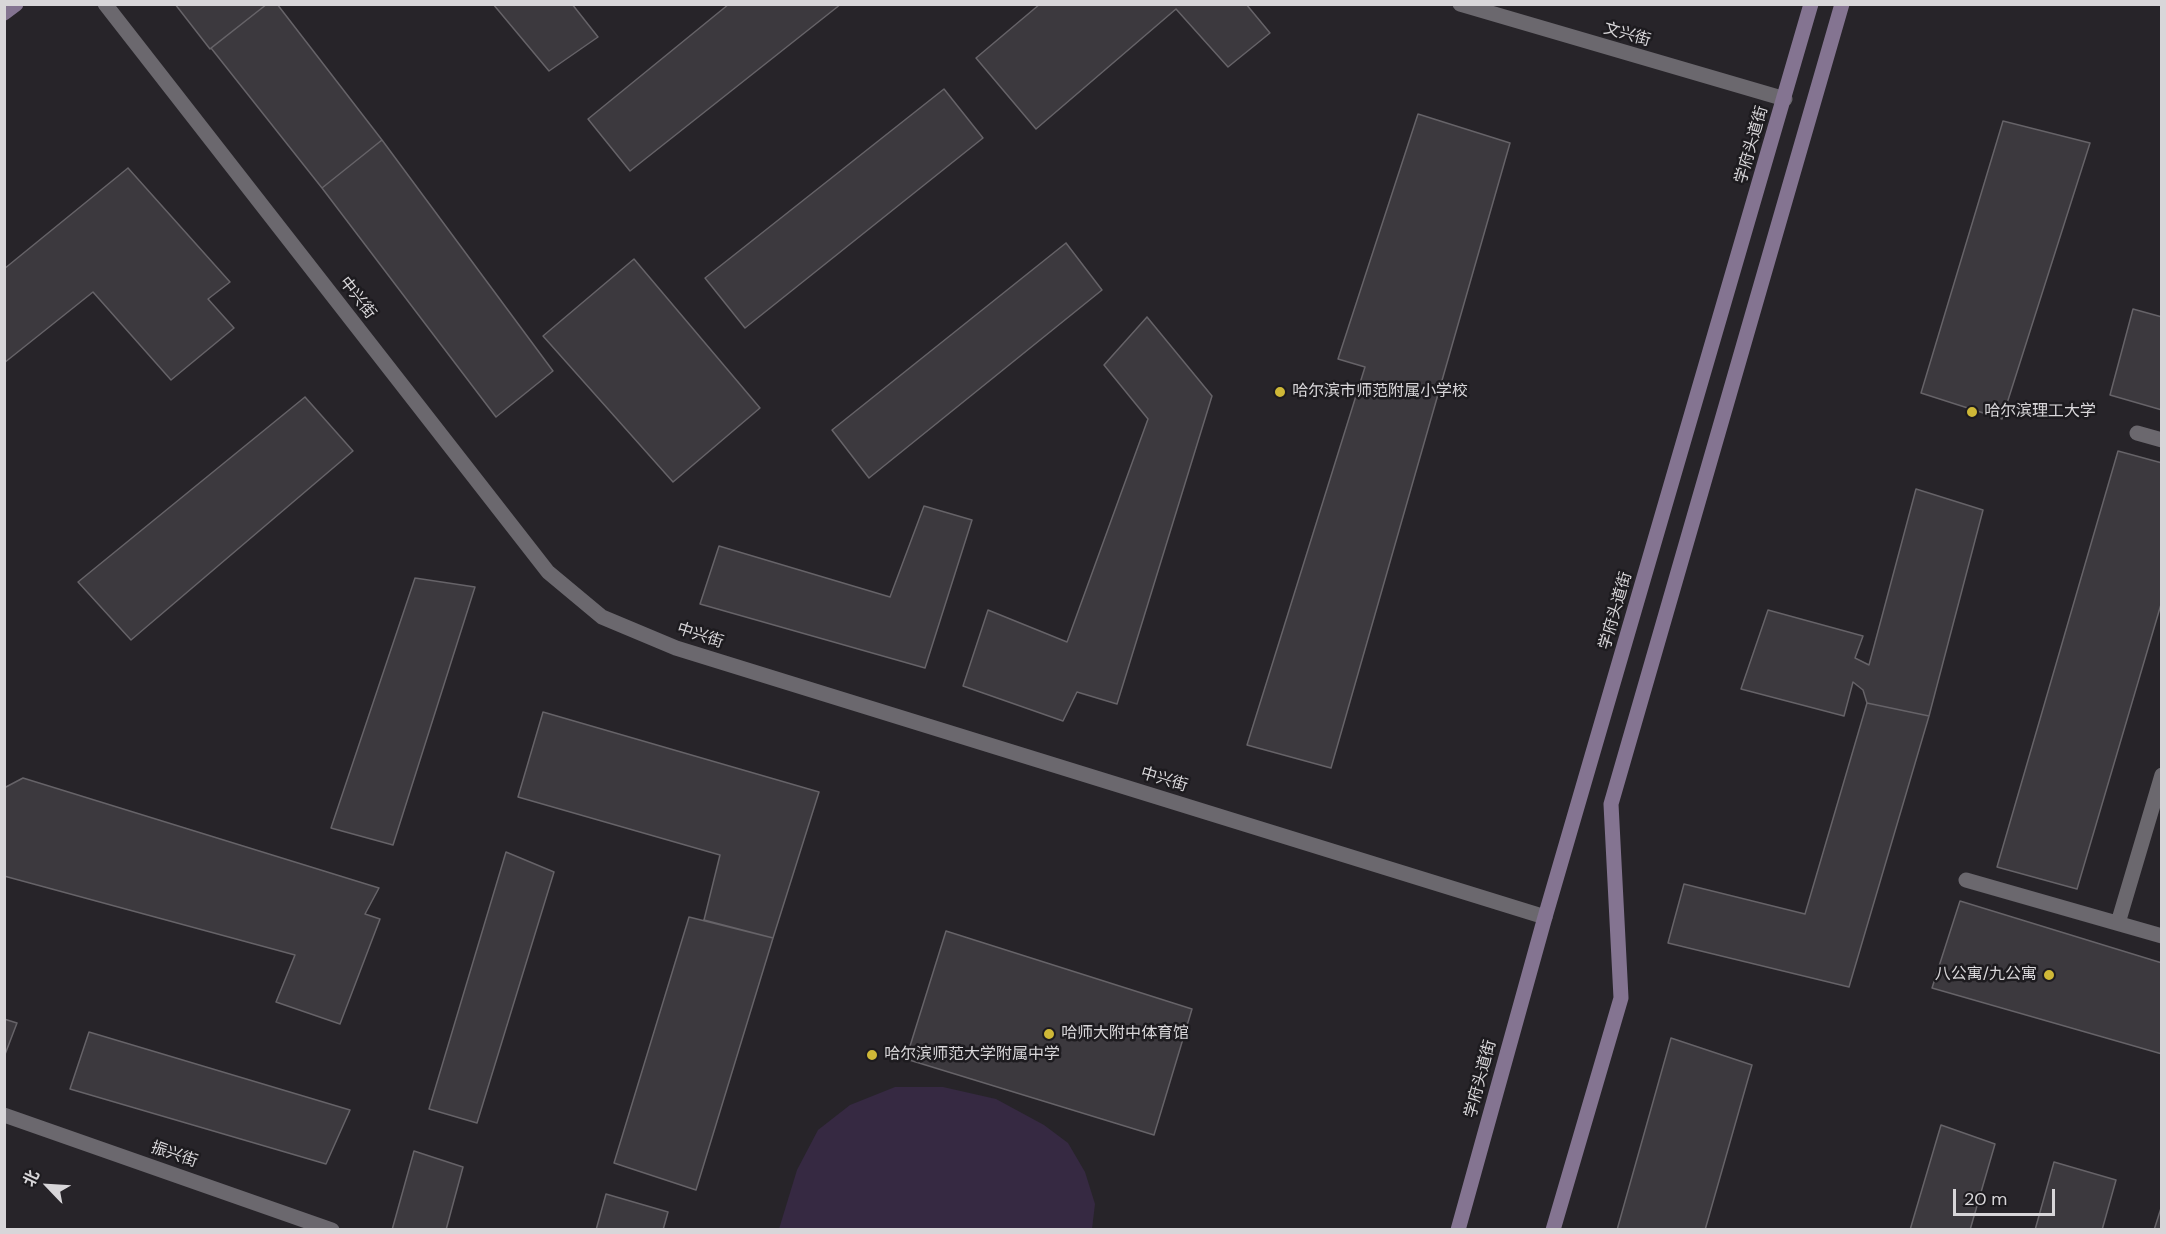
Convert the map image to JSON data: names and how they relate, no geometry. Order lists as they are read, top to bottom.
{
  "streets": {
    "main road": ["学府头道街"],
    "street": ["文兴街", "中兴街", "振兴街"]
  },
  "crossings": [
    ["文兴街", "学府头道街"],
    ["学府头道街", "中兴街"]
  ],
  "places": [
    "哈尔滨市师范附属小学校",
    "哈尔滨理工大学",
    "八公寓/九公寓",
    "哈师大附中体育馆",
    "哈尔滨师范大学附属中学"
  ],
  "scale_bar": "20 m",
  "north": "top left"
}
